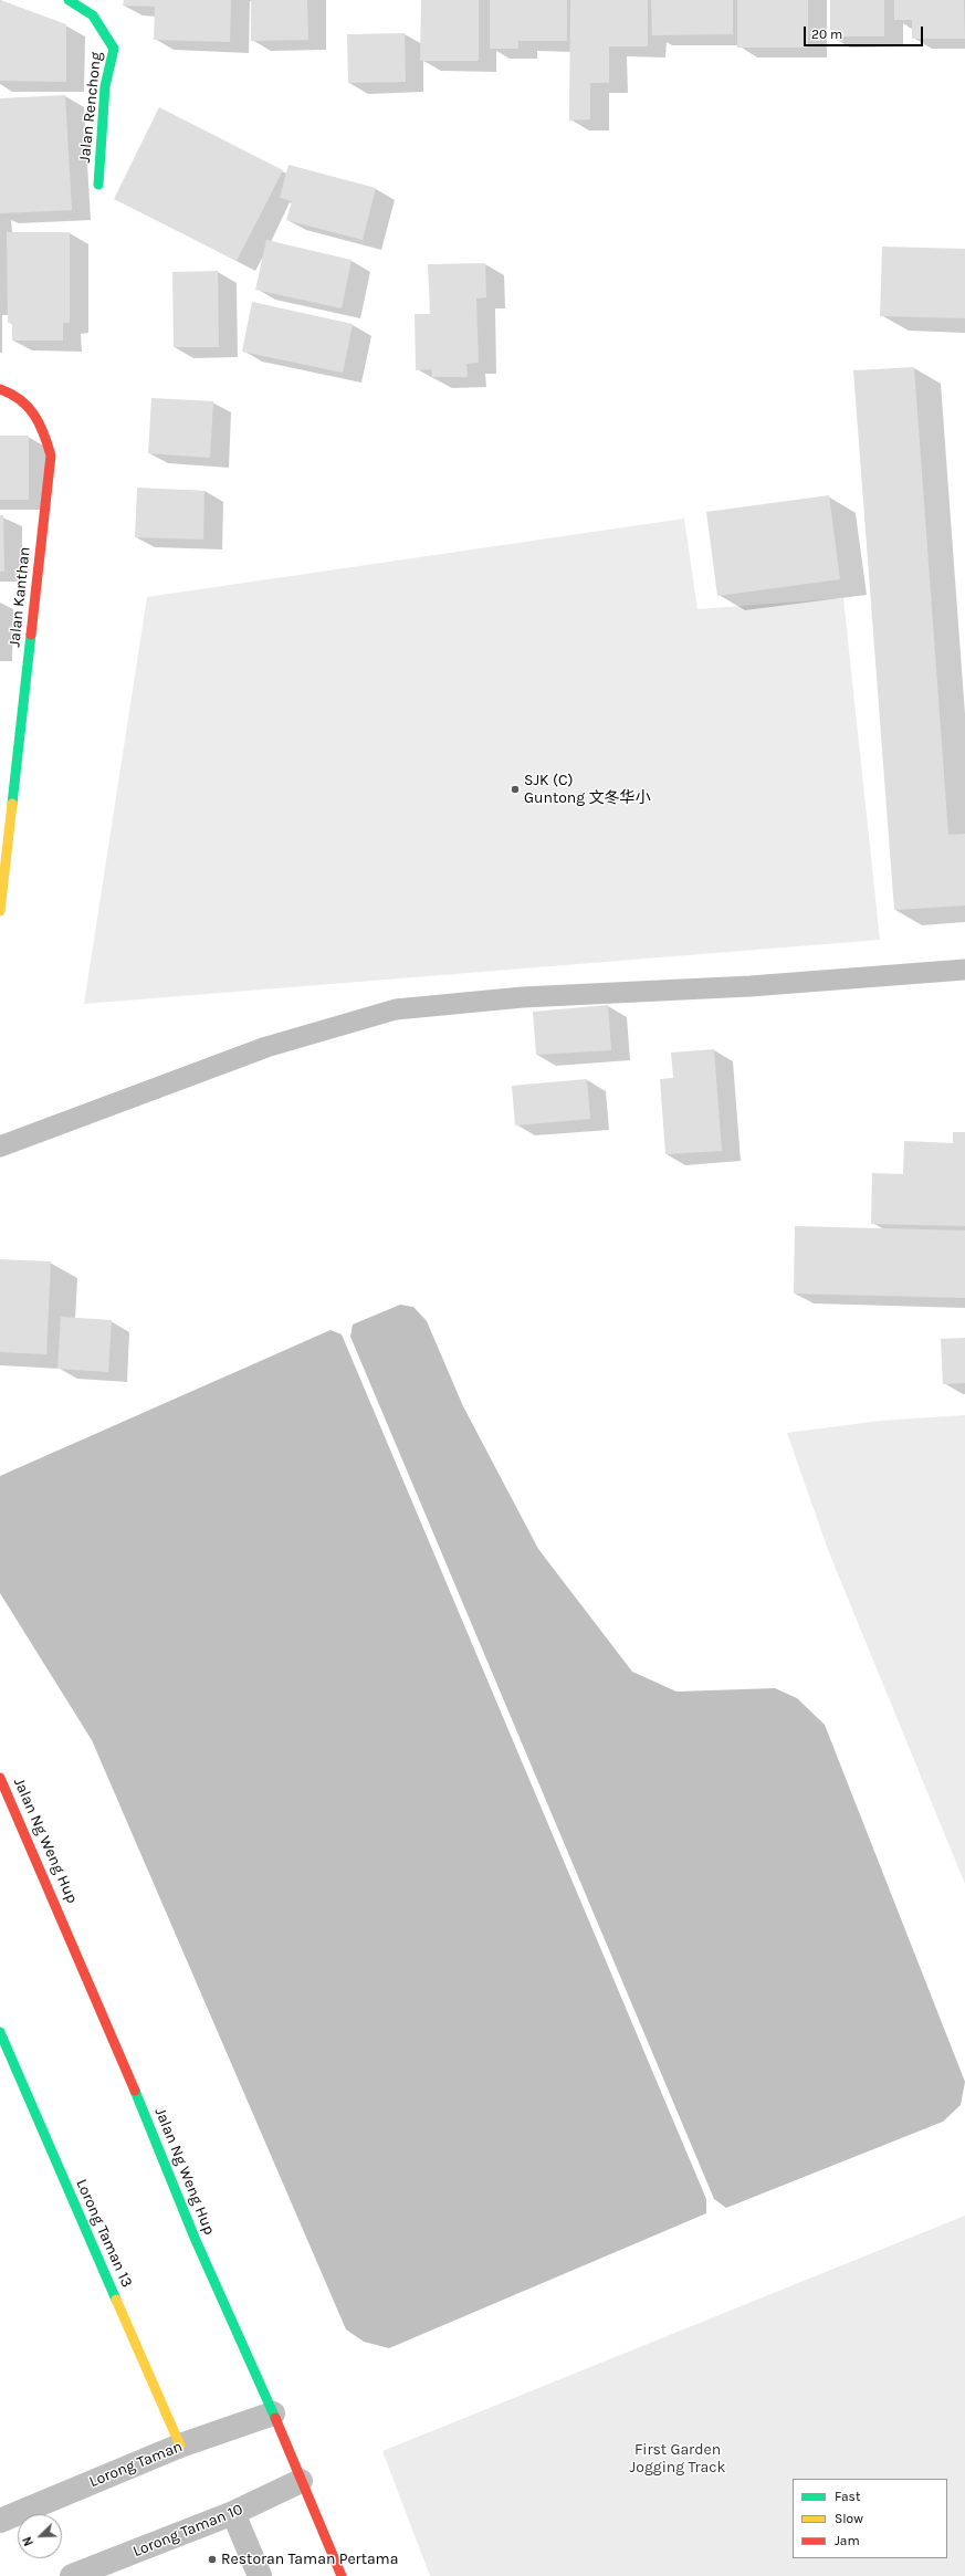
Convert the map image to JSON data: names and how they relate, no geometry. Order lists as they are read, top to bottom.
{
  "streets": {
    "street": [
      "Jalan Renchong",
      "Jalan Kanthan",
      "Jalan Ng Weng Hup",
      "Lorong Taman 13",
      "Lorong Taman",
      "Lorong Taman 10"
    ]
  },
  "crossings": [
    ["Jalan Ng Weng Hup", "Lorong Taman"],
    ["Jalan Ng Weng Hup", "Lorong Taman 10"],
    ["Lorong Taman 13", "Lorong Taman"]
  ],
  "parks": ["First Garden Jogging Track"],
  "places": ["SJK (C) Guntong 文冬华小", "Restoran Taman Pertama"],
  "legend": ["Fast", "Slow", "Jam"],
  "scale_bar": "20 m",
  "north": "bottom left"
}
